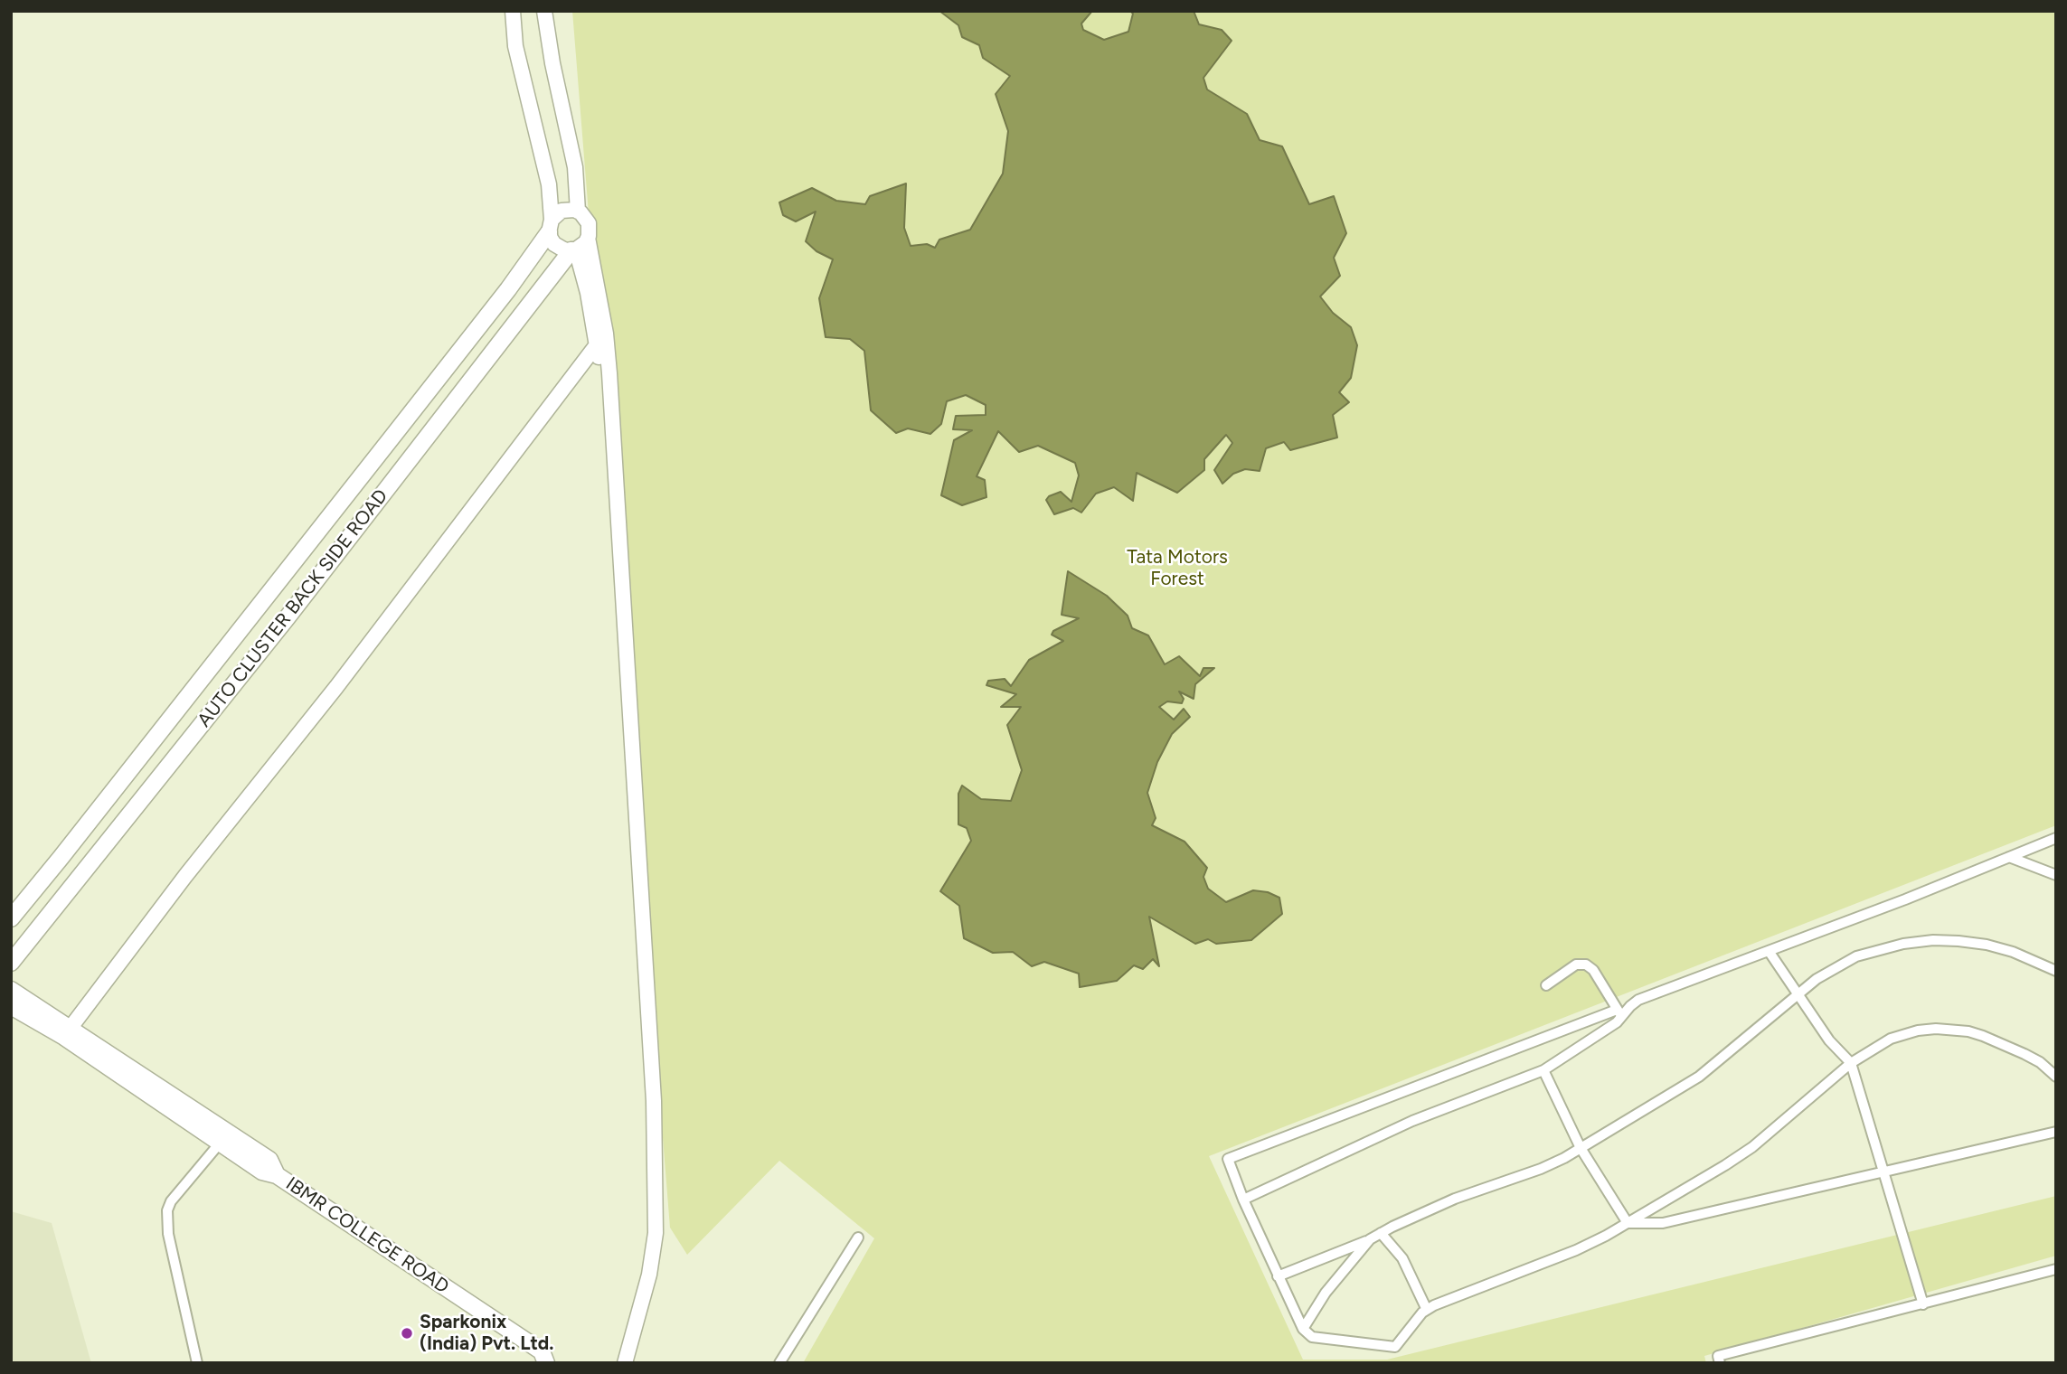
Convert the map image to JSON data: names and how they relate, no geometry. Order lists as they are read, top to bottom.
{
  "streets": {
    "main road": ["AUTO CLUSTER BACK SIDE ROAD", "IBMR COLLEGE ROAD"]
  },
  "parks": ["Tata Motors Forest"],
  "places": ["Sparkonix (India) Pvt. Ltd."]
}
